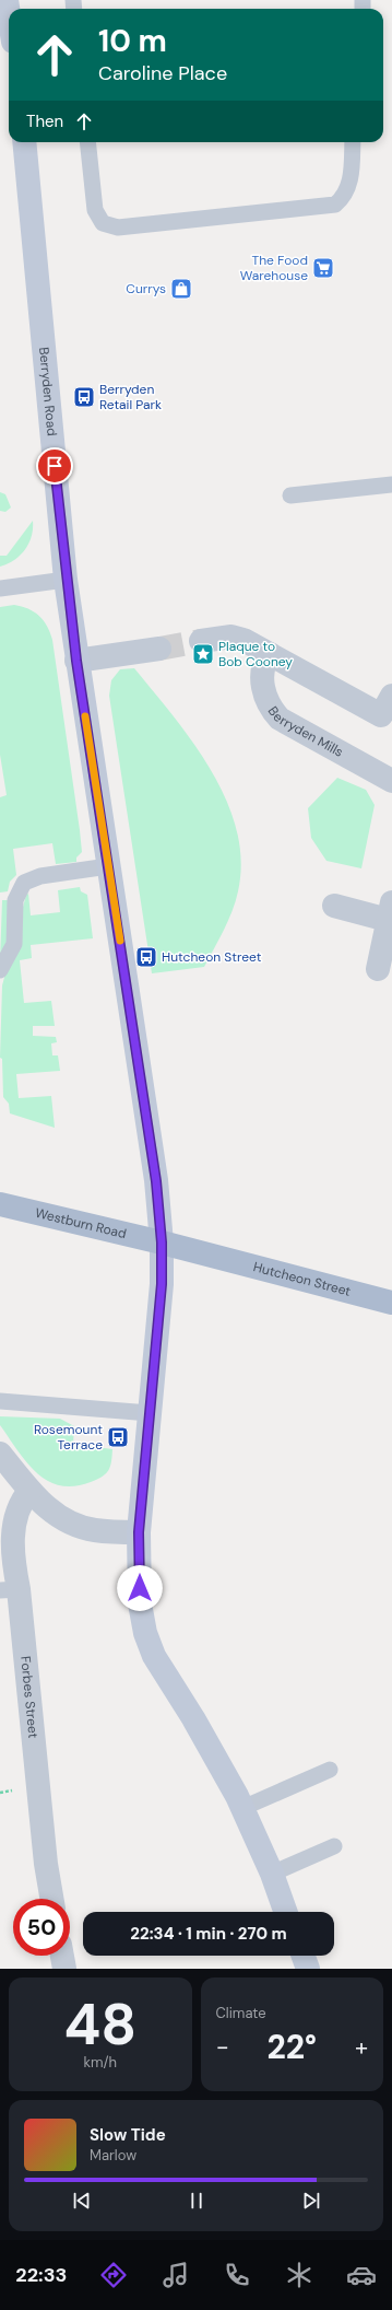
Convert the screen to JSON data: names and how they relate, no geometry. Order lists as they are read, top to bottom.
{
  "streets": {
    "main road": ["Berryden Road", "Westburn Road", "Hutcheon Street"],
    "street": ["Berryden Mills", "Forbes Street"]
  },
  "crossings": [
    ["Berryden Road", "Westburn Road"],
    ["Berryden Road", "Hutcheon Street"],
    ["Westburn Road", "Hutcheon Street"]
  ],
  "places": {
    "supermarket": ["The Food Warehouse"],
    "shop": ["Currys"],
    "bus stop": ["Berryden Retail Park", "Hutcheon Street", "Rosemount Terrace"],
    "place": ["Plaque to Bob Cooney"]
  },
  "page": {
    "turn": ["10 m", "Caroline Place"],
    "then": "Then",
    "limit": "50",
    "trip": "22:34 · 1 min · 270 m",
    "tile": [
      ["48", "km/h"],
      "Climate"
    ],
    "heat": ["−", "22°", "+"],
    "song": ["Slow Tide", "Marlow"],
    "tabs": "22:33"
  }
}
